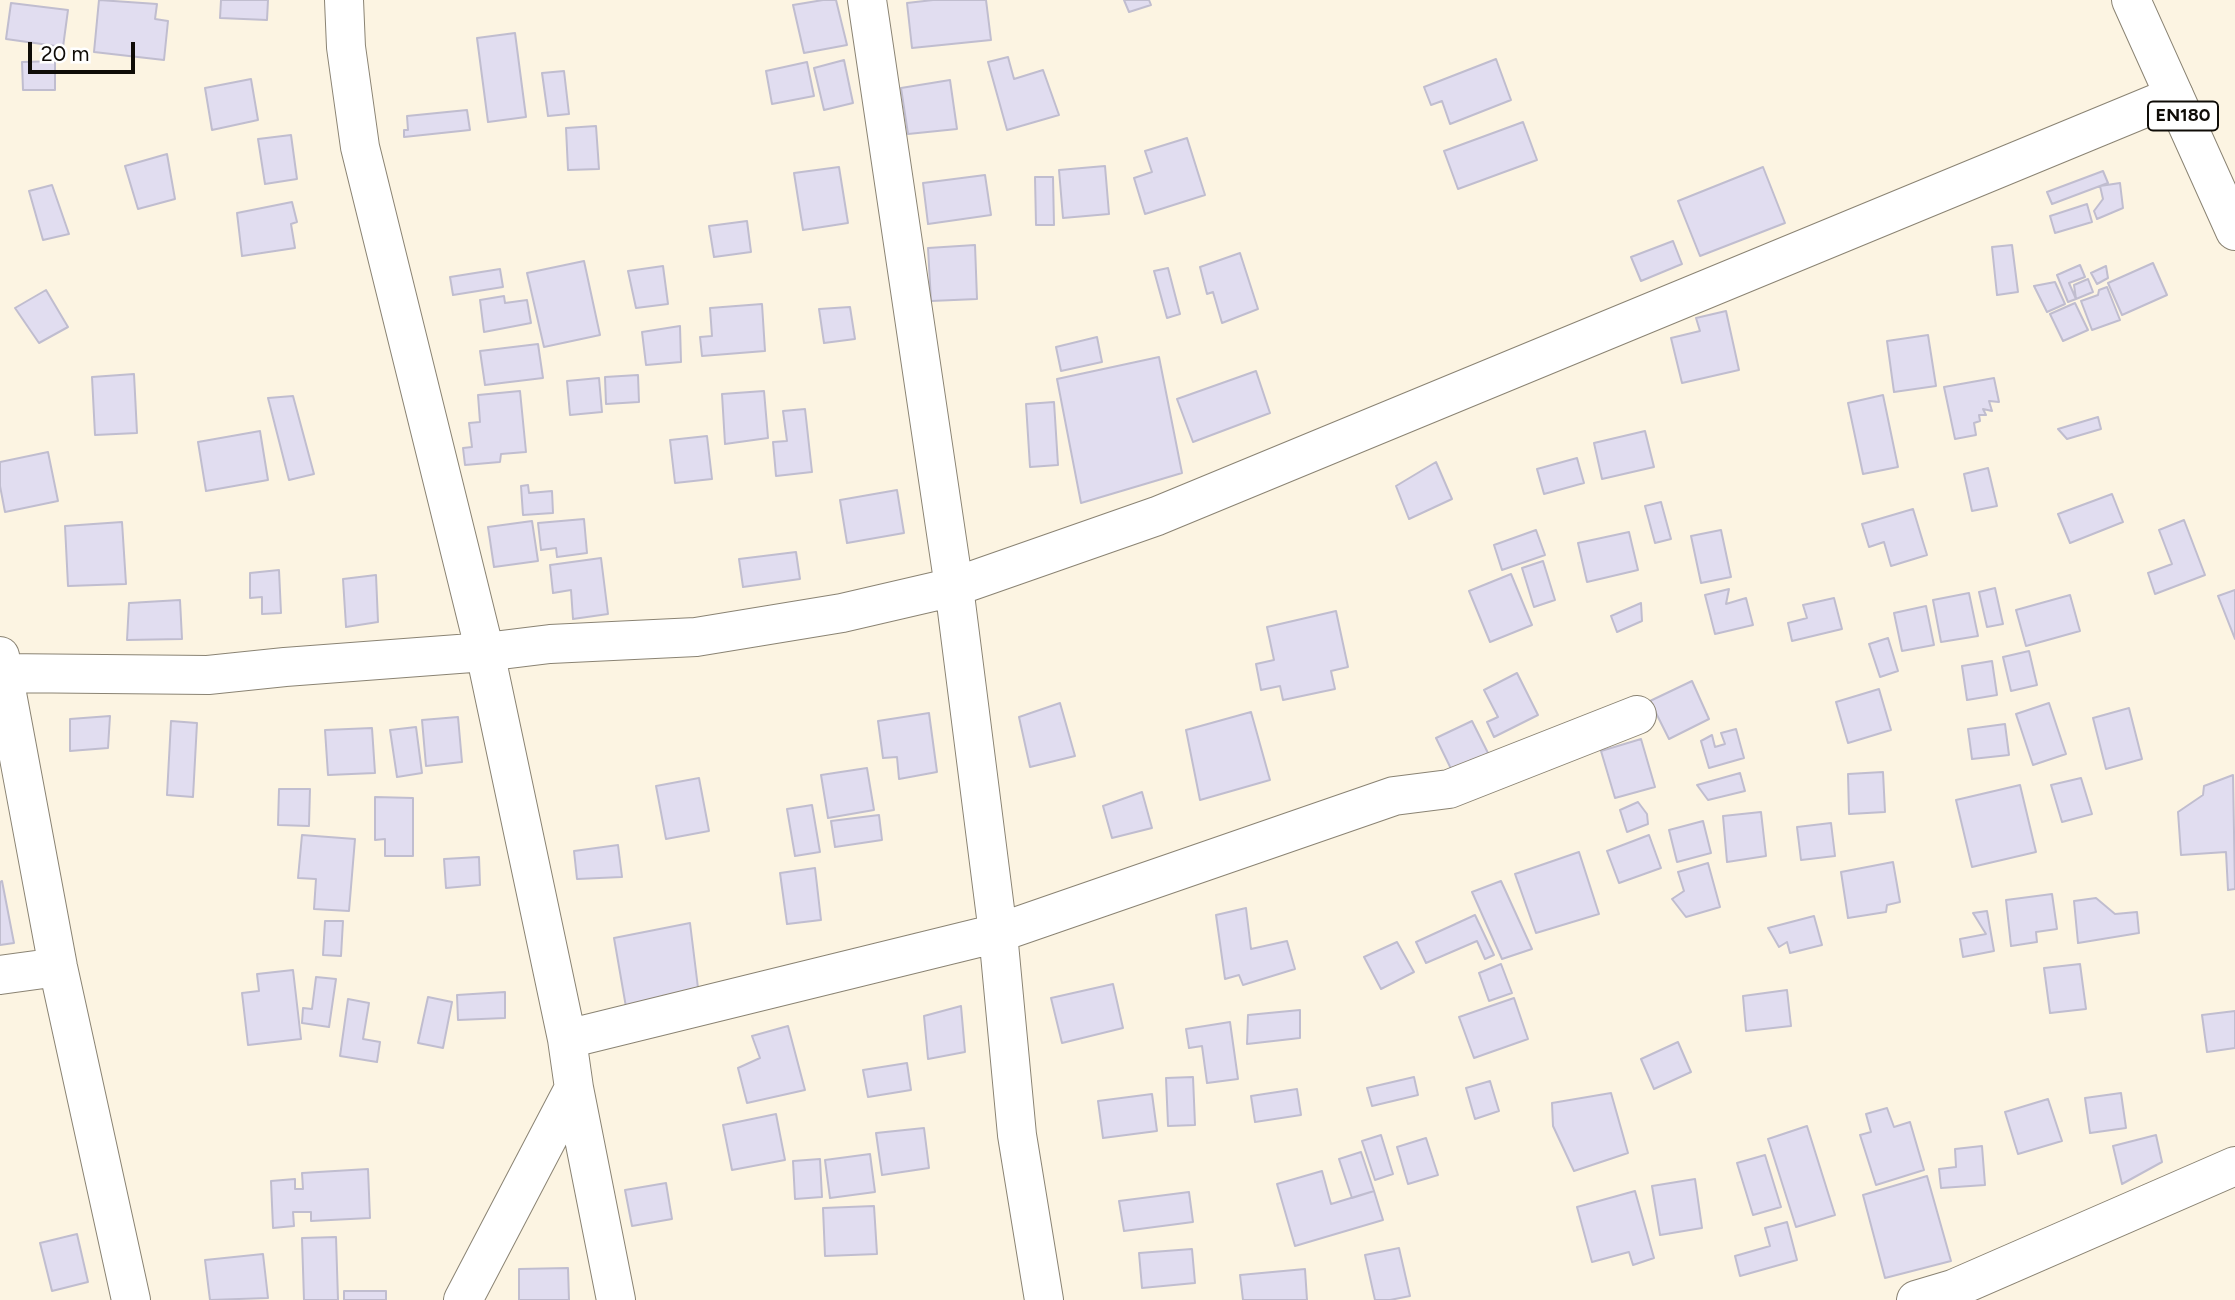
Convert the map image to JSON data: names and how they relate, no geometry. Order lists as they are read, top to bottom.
{
  "streets": {
    "street": ["EN180"]
  },
  "scale_bar": "20 m"
}
